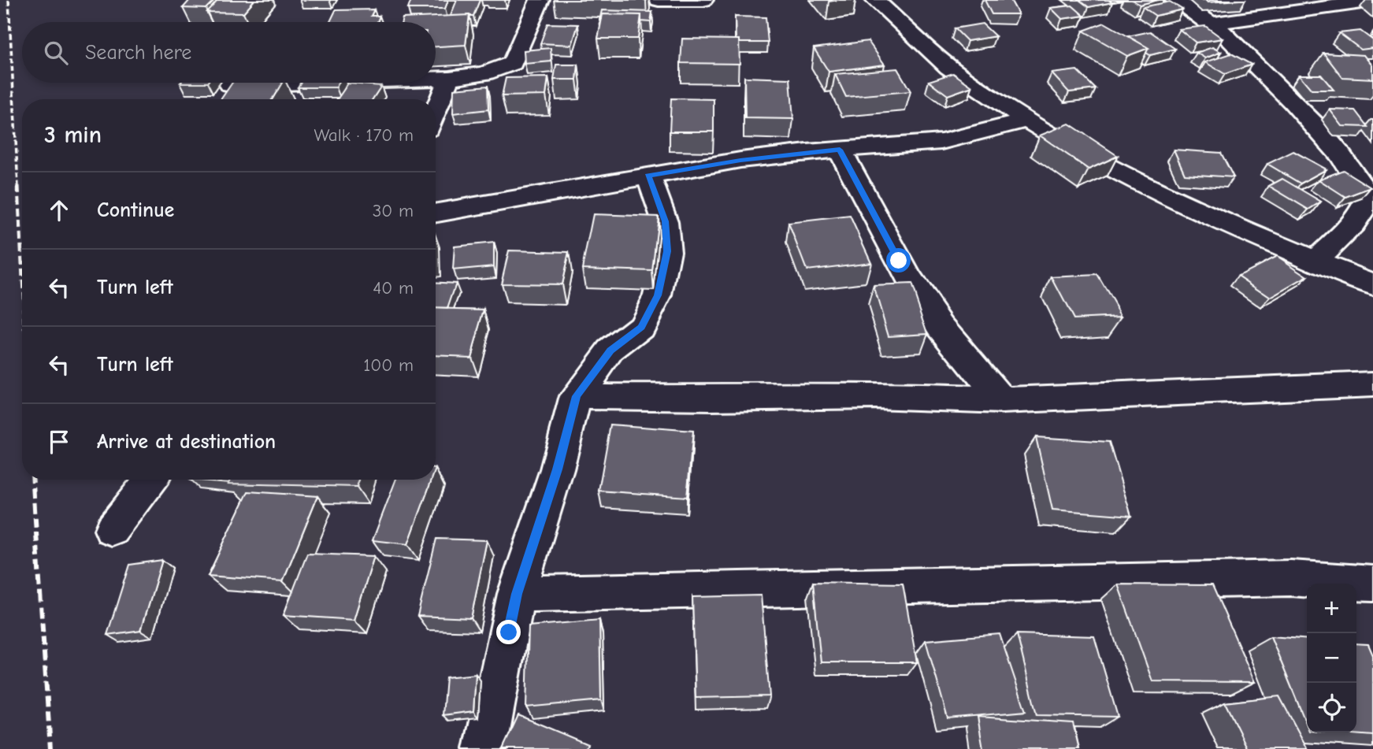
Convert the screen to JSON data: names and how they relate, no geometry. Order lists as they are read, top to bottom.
{
  "page": {
    "search": "Search here",
    "heading": ["3 min", "Walk · 170 m"],
    "list": [
      ["Continue", "30 m"],
      ["Turn left", "40 m"],
      ["Turn left", "100 m"],
      "Arrive at destination"
    ],
    "map_buttons": ["+", "−"]
  }
}
